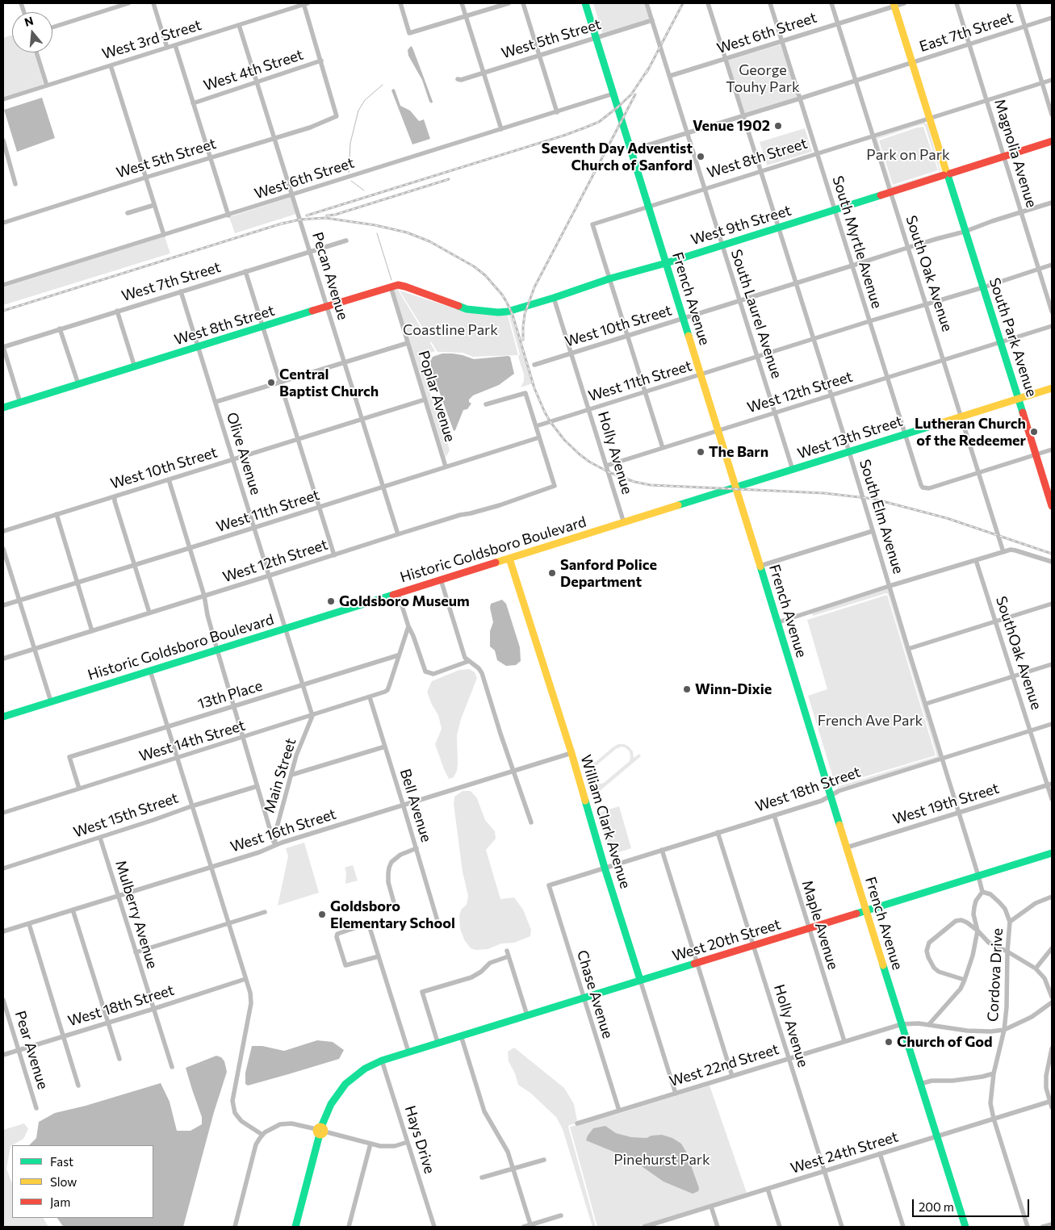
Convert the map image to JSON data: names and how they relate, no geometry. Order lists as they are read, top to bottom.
{
  "streets": {
    "street": [
      "East 7th Street",
      "West 6th Street",
      "West 5th Street",
      "West 3rd Street",
      "West 4th Street",
      "Magnolia Avenue",
      "West 8th Street",
      "West 9th Street",
      "South Myrtle Avenue",
      "South Oak Avenue",
      "Pecan Avenue",
      "West 7th Street",
      "French Avenue",
      "South Laurel Avenue",
      "West 10th Street",
      "South Park Avenue",
      "West 11th Street",
      "West 12th Street",
      "Poplar Avenue",
      "West 13th Street",
      "Holly Avenue",
      "Olive Avenue",
      "South Elm Avenue",
      "Historic Goldsboro Boulevard",
      "SouthOak Avenue",
      "13th Place",
      "West 14th Street",
      "Main Street",
      "West 18th Street",
      "West 19th Street",
      "Bell Avenue",
      "West 15th Street",
      "William Clark Avenue",
      "West 16th Street",
      "Mulberry Avenue",
      "Maple Avenue",
      "West 20th Street",
      "Cordova Drive",
      "Chase Avenue",
      "Pear Avenue",
      "West 22nd Street",
      "Hays Drive",
      "West 24th Street"
    ]
  },
  "crossings": [
    ["East 7th Street", "Magnolia Avenue"],
    ["East 7th Street", "South Park Avenue"],
    ["West 6th Street", "South Myrtle Avenue"],
    ["West 6th Street", "South Oak Avenue"],
    ["West 6th Street", "Pecan Avenue"],
    ["West 6th Street", "French Avenue"],
    ["West 6th Street", "South Laurel Avenue"],
    ["West 6th Street", "South Park Avenue"],
    ["West 6th Street", "South Elm Avenue"],
    ["West 5th Street", "West 4th Street"],
    ["West 5th Street", "Pecan Avenue"],
    ["West 5th Street", "French Avenue"],
    ["West 5th Street", "South Laurel Avenue"],
    ["West 3rd Street", "Pecan Avenue"],
    ["West 4th Street", "Pecan Avenue"],
    ["Magnolia Avenue", "West 8th Street"],
    ["Magnolia Avenue", "West 9th Street"],
    ["Magnolia Avenue", "West 10th Street"],
    ["Magnolia Avenue", "West 11th Street"],
    ["West 8th Street", "West 9th Street"],
    ["West 8th Street", "South Myrtle Avenue"],
    ["West 8th Street", "South Oak Avenue"],
    ["West 8th Street", "Pecan Avenue"],
    ["West 8th Street", "French Avenue"],
    ["West 8th Street", "South Laurel Avenue"],
    ["West 8th Street", "South Park Avenue"],
    ["West 8th Street", "Poplar Avenue"],
    ["West 8th Street", "Olive Avenue"],
    ["West 8th Street", "South Elm Avenue"],
    ["West 9th Street", "South Myrtle Avenue"],
    ["West 9th Street", "South Oak Avenue"],
    ["West 9th Street", "French Avenue"],
    ["West 9th Street", "South Laurel Avenue"],
    ["West 9th Street", "South Park Avenue"],
    ["West 9th Street", "Holly Avenue"],
    ["West 9th Street", "South Elm Avenue"],
    ["South Myrtle Avenue", "South Oak Avenue"],
    ["South Myrtle Avenue", "West 10th Street"],
    ["South Myrtle Avenue", "West 11th Street"],
    ["South Myrtle Avenue", "West 12th Street"],
    ["South Myrtle Avenue", "West 13th Street"],
    ["South Oak Avenue", "West 10th Street"],
    ["South Oak Avenue", "West 11th Street"],
    ["South Oak Avenue", "West 12th Street"],
    ["South Oak Avenue", "West 13th Street"],
    ["Pecan Avenue", "West 7th Street"],
    ["Pecan Avenue", "West 10th Street"],
    ["Pecan Avenue", "West 11th Street"],
    ["Pecan Avenue", "West 12th Street"],
    ["West 7th Street", "Olive Avenue"],
    ["French Avenue", "West 10th Street"],
    ["French Avenue", "West 11th Street"],
    ["French Avenue", "West 12th Street"],
    ["French Avenue", "West 13th Street"],
    ["French Avenue", "Historic Goldsboro Boulevard"],
    ["French Avenue", "West 18th Street"],
    ["French Avenue", "West 19th Street"],
    ["French Avenue", "West 20th Street"],
    ["French Avenue", "West 22nd Street"],
    ["French Avenue", "West 24th Street"],
    ["South Laurel Avenue", "West 10th Street"],
    ["South Laurel Avenue", "West 11th Street"],
    ["South Laurel Avenue", "West 12th Street"],
    ["South Laurel Avenue", "West 13th Street"],
    ["West 10th Street", "South Park Avenue"],
    ["West 10th Street", "Poplar Avenue"],
    ["West 10th Street", "Holly Avenue"],
    ["West 10th Street", "Olive Avenue"],
    ["West 10th Street", "South Elm Avenue"],
    ["South Park Avenue", "West 11th Street"],
    ["South Park Avenue", "West 12th Street"],
    ["South Park Avenue", "West 13th Street"],
    ["West 11th Street", "West 12th Street"],
    ["West 11th Street", "Poplar Avenue"],
    ["West 11th Street", "Holly Avenue"],
    ["West 11th Street", "Olive Avenue"],
    ["West 11th Street", "South Elm Avenue"],
    ["West 12th Street", "Holly Avenue"],
    ["West 12th Street", "Olive Avenue"],
    ["West 12th Street", "South Elm Avenue"],
    ["West 13th Street", "South Elm Avenue"],
    ["West 13th Street", "Historic Goldsboro Boulevard"],
    ["Holly Avenue", "Historic Goldsboro Boulevard"],
    ["Holly Avenue", "West 18th Street"],
    ["Holly Avenue", "West 20th Street"],
    ["Holly Avenue", "West 22nd Street"],
    ["Holly Avenue", "West 24th Street"],
    ["Olive Avenue", "Historic Goldsboro Boulevard"],
    ["Olive Avenue", "13th Place"],
    ["Olive Avenue", "West 14th Street"],
    ["Olive Avenue", "Main Street"],
    ["South Elm Avenue", "West 18th Street"],
    ["South Elm Avenue", "West 19th Street"],
    ["South Elm Avenue", "West 20th Street"],
    ["South Elm Avenue", "Cordova Drive"],
    ["Historic Goldsboro Boulevard", "William Clark Avenue"],
    ["SouthOak Avenue", "West 18th Street"],
    ["SouthOak Avenue", "West 19th Street"],
    ["13th Place", "West 14th Street"],
    ["West 14th Street", "Main Street"],
    ["West 14th Street", "Bell Avenue"],
    ["Main Street", "West 16th Street"],
    ["West 18th Street", "William Clark Avenue"],
    ["West 18th Street", "Mulberry Avenue"],
    ["West 18th Street", "Maple Avenue"],
    ["West 18th Street", "Chase Avenue"],
    ["West 18th Street", "Pear Avenue"],
    ["Bell Avenue", "West 16th Street"],
    ["West 15th Street", "Mulberry Avenue"],
    ["William Clark Avenue", "West 16th Street"],
    ["William Clark Avenue", "West 20th Street"],
    ["William Clark Avenue", "West 22nd Street"],
    ["West 16th Street", "Mulberry Avenue"],
    ["Maple Avenue", "West 20th Street"],
    ["Maple Avenue", "West 22nd Street"],
    ["West 20th Street", "Chase Avenue"],
    ["West 20th Street", "Hays Drive"],
    ["Cordova Drive", "West 22nd Street"],
    ["Cordova Drive", "West 24th Street"],
    ["Chase Avenue", "West 22nd Street"]
  ],
  "parks": [
    "George Touhy Park",
    "Park on Park",
    "Coastline Park",
    "French Ave Park",
    "Pinehurst Park"
  ],
  "places": [
    "Venue 1902",
    "Seventh Day Adventist Church of Sanford",
    "Central Baptist Church",
    "Lutheran Church of the Redeemer",
    "The Barn",
    "Sanford Police Department",
    "Goldsboro Museum",
    "Winn-Dixie",
    "Goldsboro Elementary School",
    "Church of God"
  ],
  "legend": ["Fast", "Slow", "Jam"],
  "scale_bar": "200 m",
  "north": "top"
}
